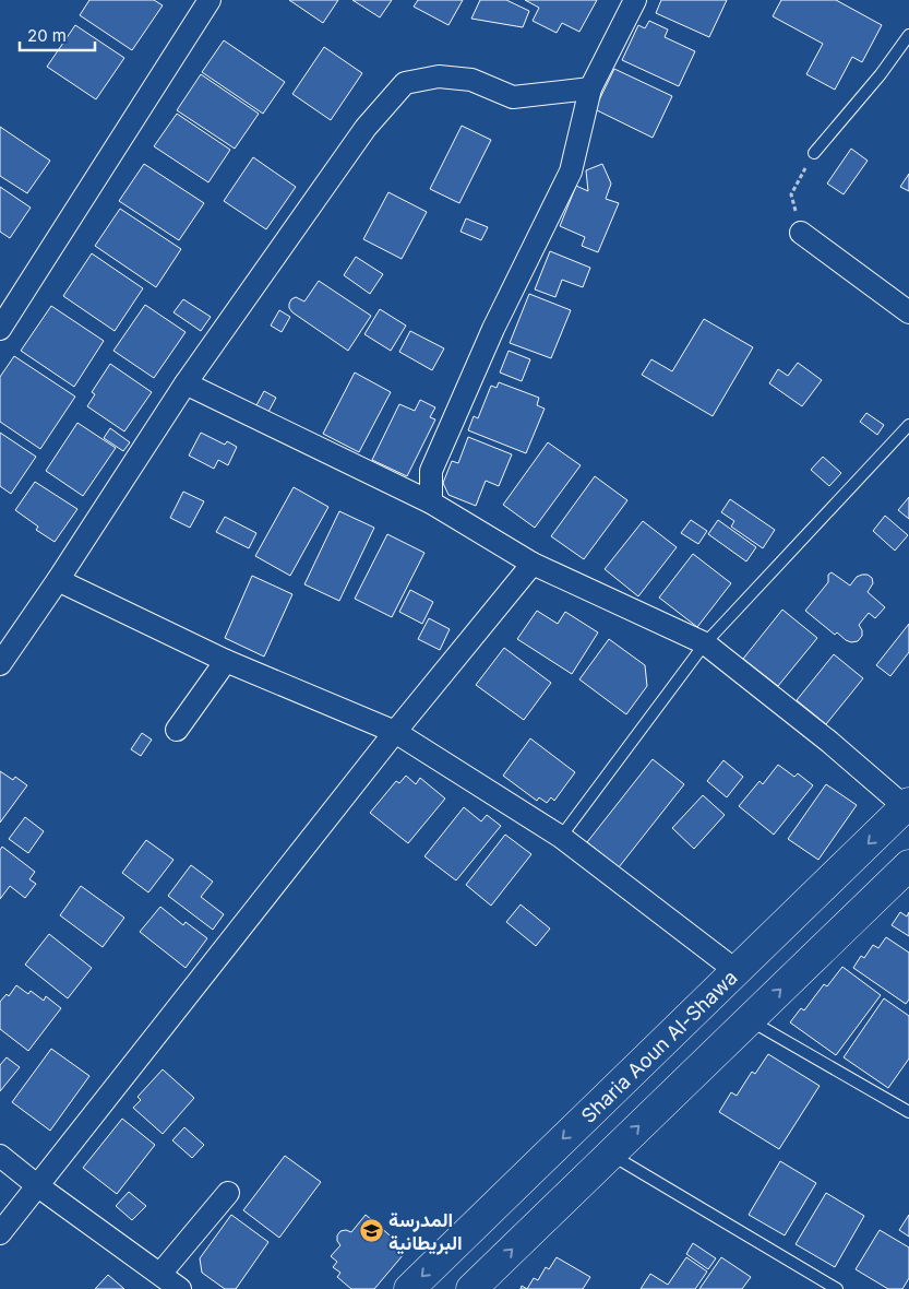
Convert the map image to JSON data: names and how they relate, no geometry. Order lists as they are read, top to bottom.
{
  "streets": {
    "main road": ["Sharia Aoun Al-Shawa"]
  },
  "places": {
    "school or university": ["المدرسة البريطانية"]
  },
  "scale_bar": "20 m"
}
